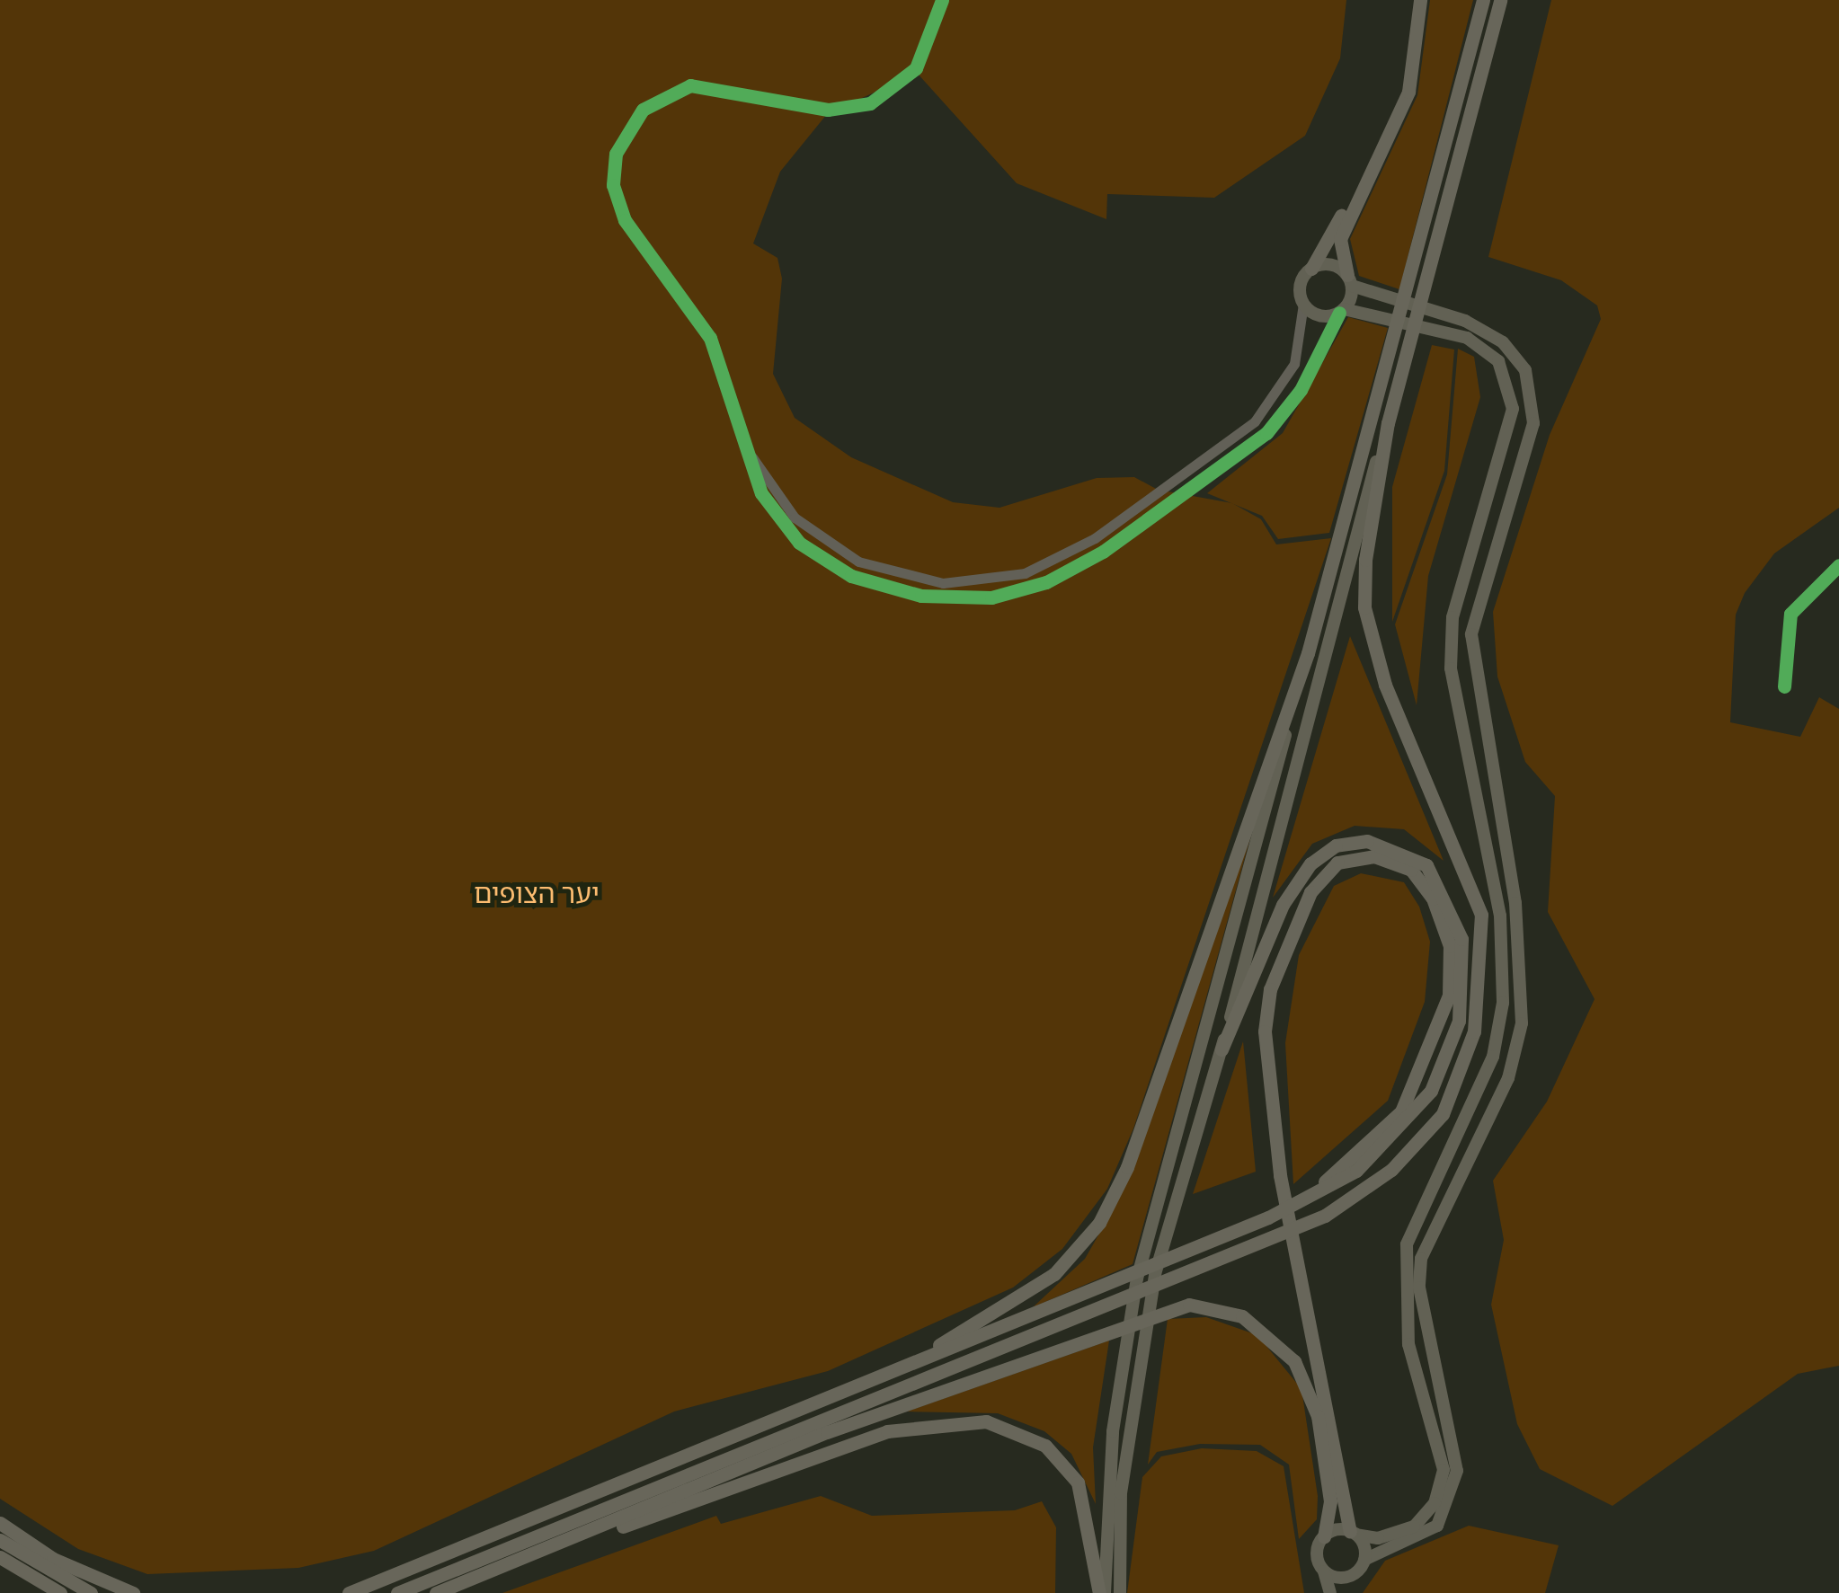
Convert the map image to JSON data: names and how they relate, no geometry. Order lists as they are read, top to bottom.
{
  "parks": ["יער הצופים"]
}
